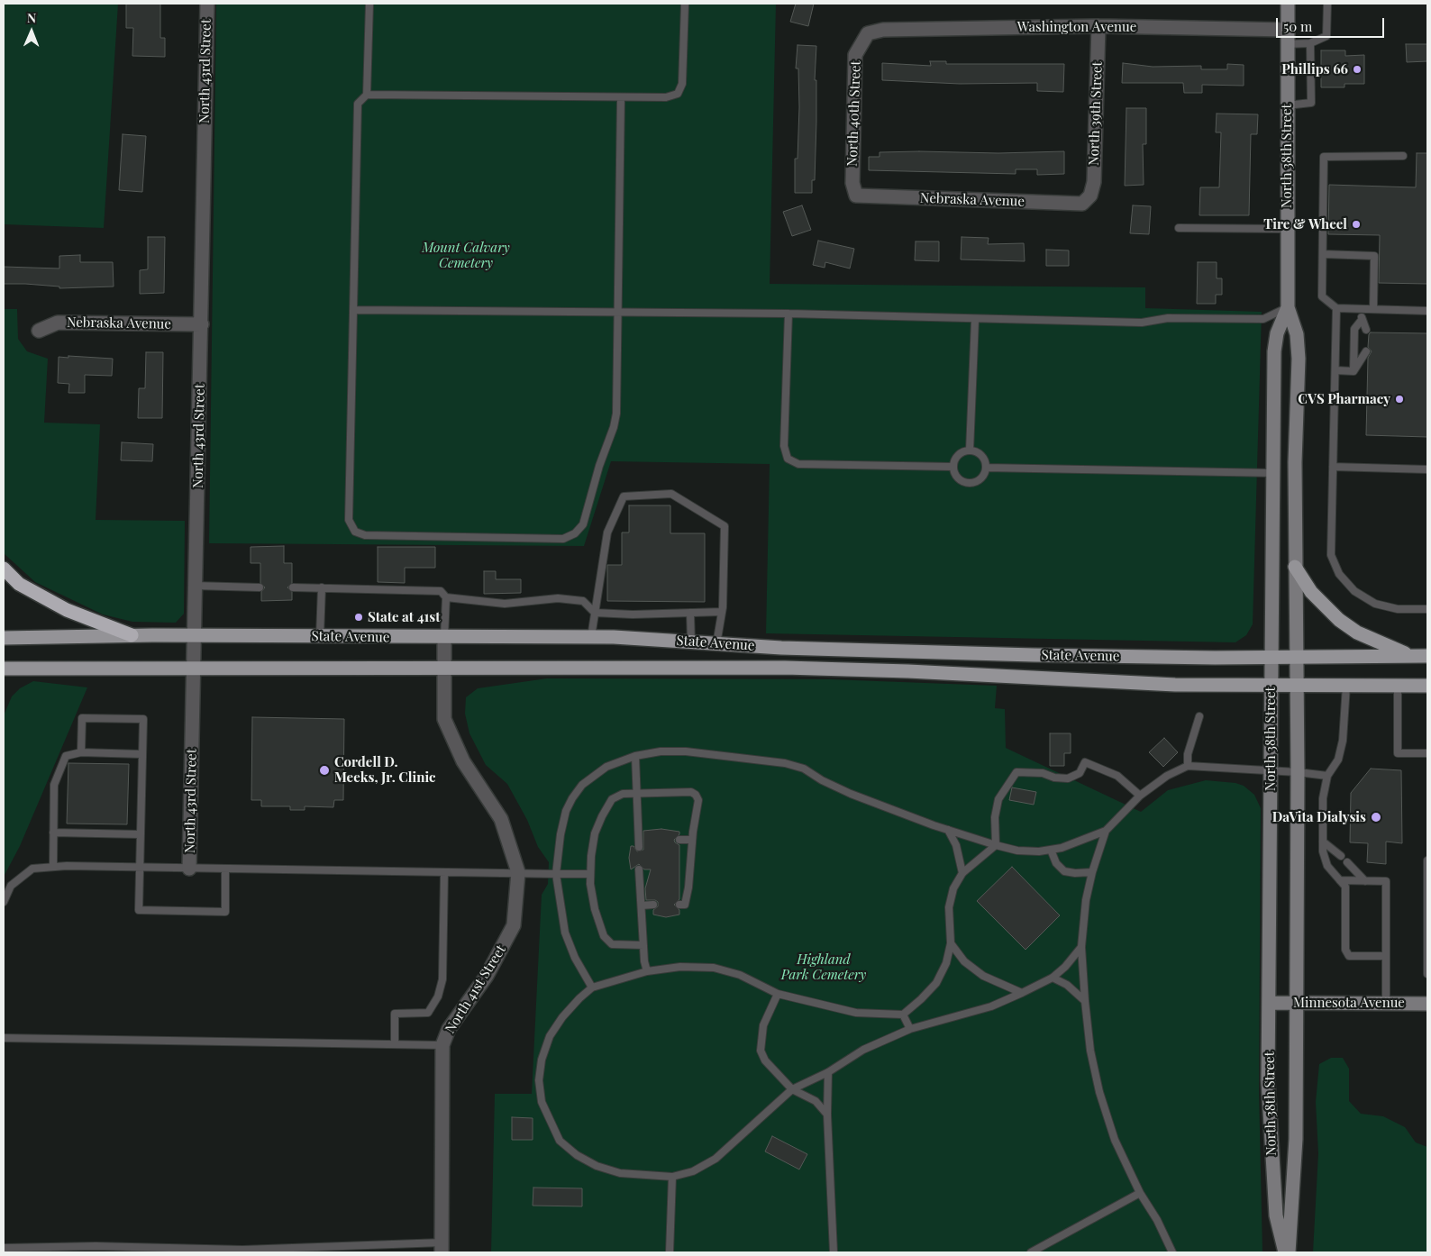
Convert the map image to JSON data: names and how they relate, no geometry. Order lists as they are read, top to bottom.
{
  "streets": {
    "main road": ["North 38th Street", "State Avenue", "Minnesota Avenue"],
    "street": [
      "Washington Avenue",
      "North 43rd Street",
      "North 40th Street",
      "North 39th Street",
      "Nebraska Avenue",
      "North 41st Street"
    ]
  },
  "crossings": [
    ["Washington Avenue", "North 40th Street"],
    ["Washington Avenue", "North 39th Street"],
    ["Washington Avenue", "North 38th Street"],
    ["North 43rd Street", "Nebraska Avenue"],
    ["North 43rd Street", "State Avenue"],
    ["North 40th Street", "Nebraska Avenue"],
    ["North 39th Street", "Nebraska Avenue"],
    ["North 38th Street", "State Avenue"],
    ["North 38th Street", "Minnesota Avenue"],
    ["State Avenue", "North 41st Street"]
  ],
  "parks": ["Mount Calvary Cemetery", "Highland Park Cemetery"],
  "places": [
    "Phillips 66",
    "Tire & Wheel",
    "CVS Pharmacy",
    "State at 41st",
    "Cordell D. Meeks, Jr. Clinic",
    "DaVita Dialysis"
  ],
  "scale_bar": "50 m",
  "north": "top"
}
